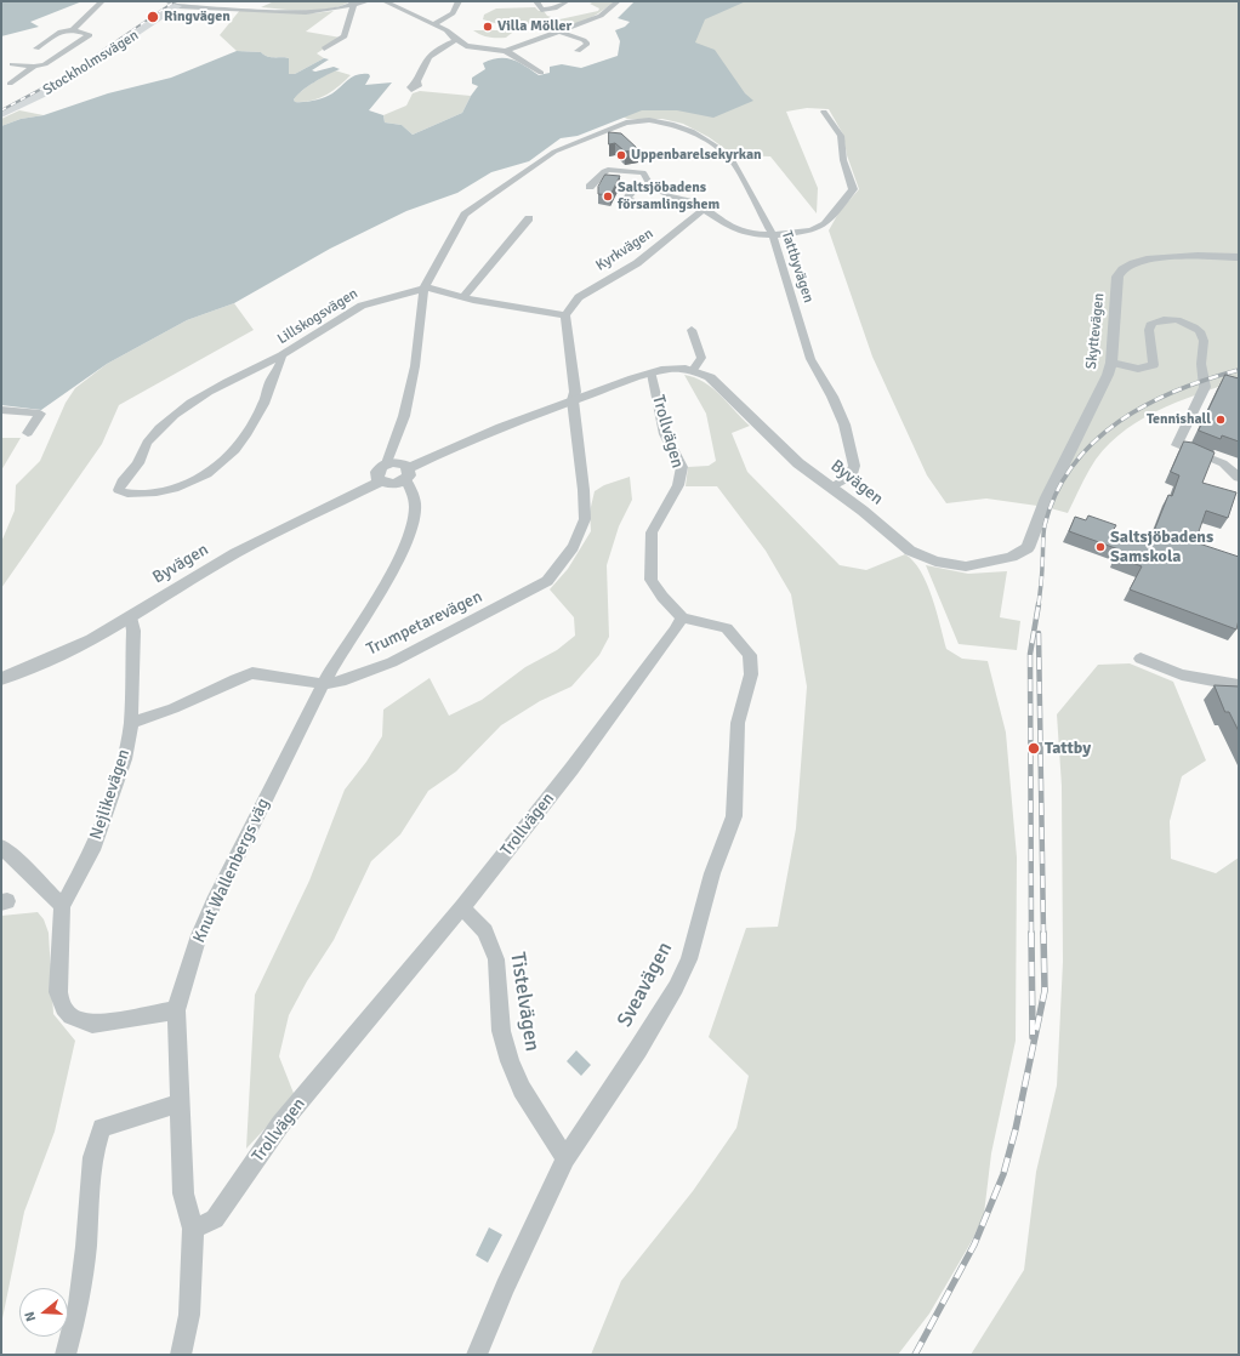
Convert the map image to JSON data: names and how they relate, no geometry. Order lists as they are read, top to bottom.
{
  "streets": {
    "main road": ["Stockholmsvägen"],
    "street": [
      "Kyrkvägen",
      "Tattbyvägen",
      "Lillskogsvägen",
      "Skyttevägen",
      "Trollvägen",
      "Byvägen",
      "Trumpetarevägen",
      "Nejlikevägen",
      "Knut Wallenbergs väg",
      "Sveavägen",
      "Tistelvägen"
    ]
  },
  "crossings": [
    ["Kyrkvägen", "Lillskogsvägen"],
    ["Tattbyvägen", "Lillskogsvägen"],
    ["Tattbyvägen", "Byvägen"],
    ["Skyttevägen", "Byvägen"],
    ["Trollvägen", "Byvägen"],
    ["Trollvägen", "Knut Wallenbergs väg"],
    ["Trollvägen", "Sveavägen"],
    ["Trollvägen", "Tistelvägen"],
    ["Byvägen", "Trumpetarevägen"],
    ["Byvägen", "Nejlikevägen"],
    ["Byvägen", "Knut Wallenbergs väg"],
    ["Trumpetarevägen", "Nejlikevägen"],
    ["Trumpetarevägen", "Knut Wallenbergs väg"],
    ["Sveavägen", "Tistelvägen"]
  ],
  "places": [
    "Ringvägen",
    "Villa Möller",
    "Uppenbarelsekyrkan",
    "Saltsjöbadens församlingshem",
    "Tennishall",
    "Saltsjöbadens Samskola",
    "Tattby"
  ],
  "north": "left"
}
